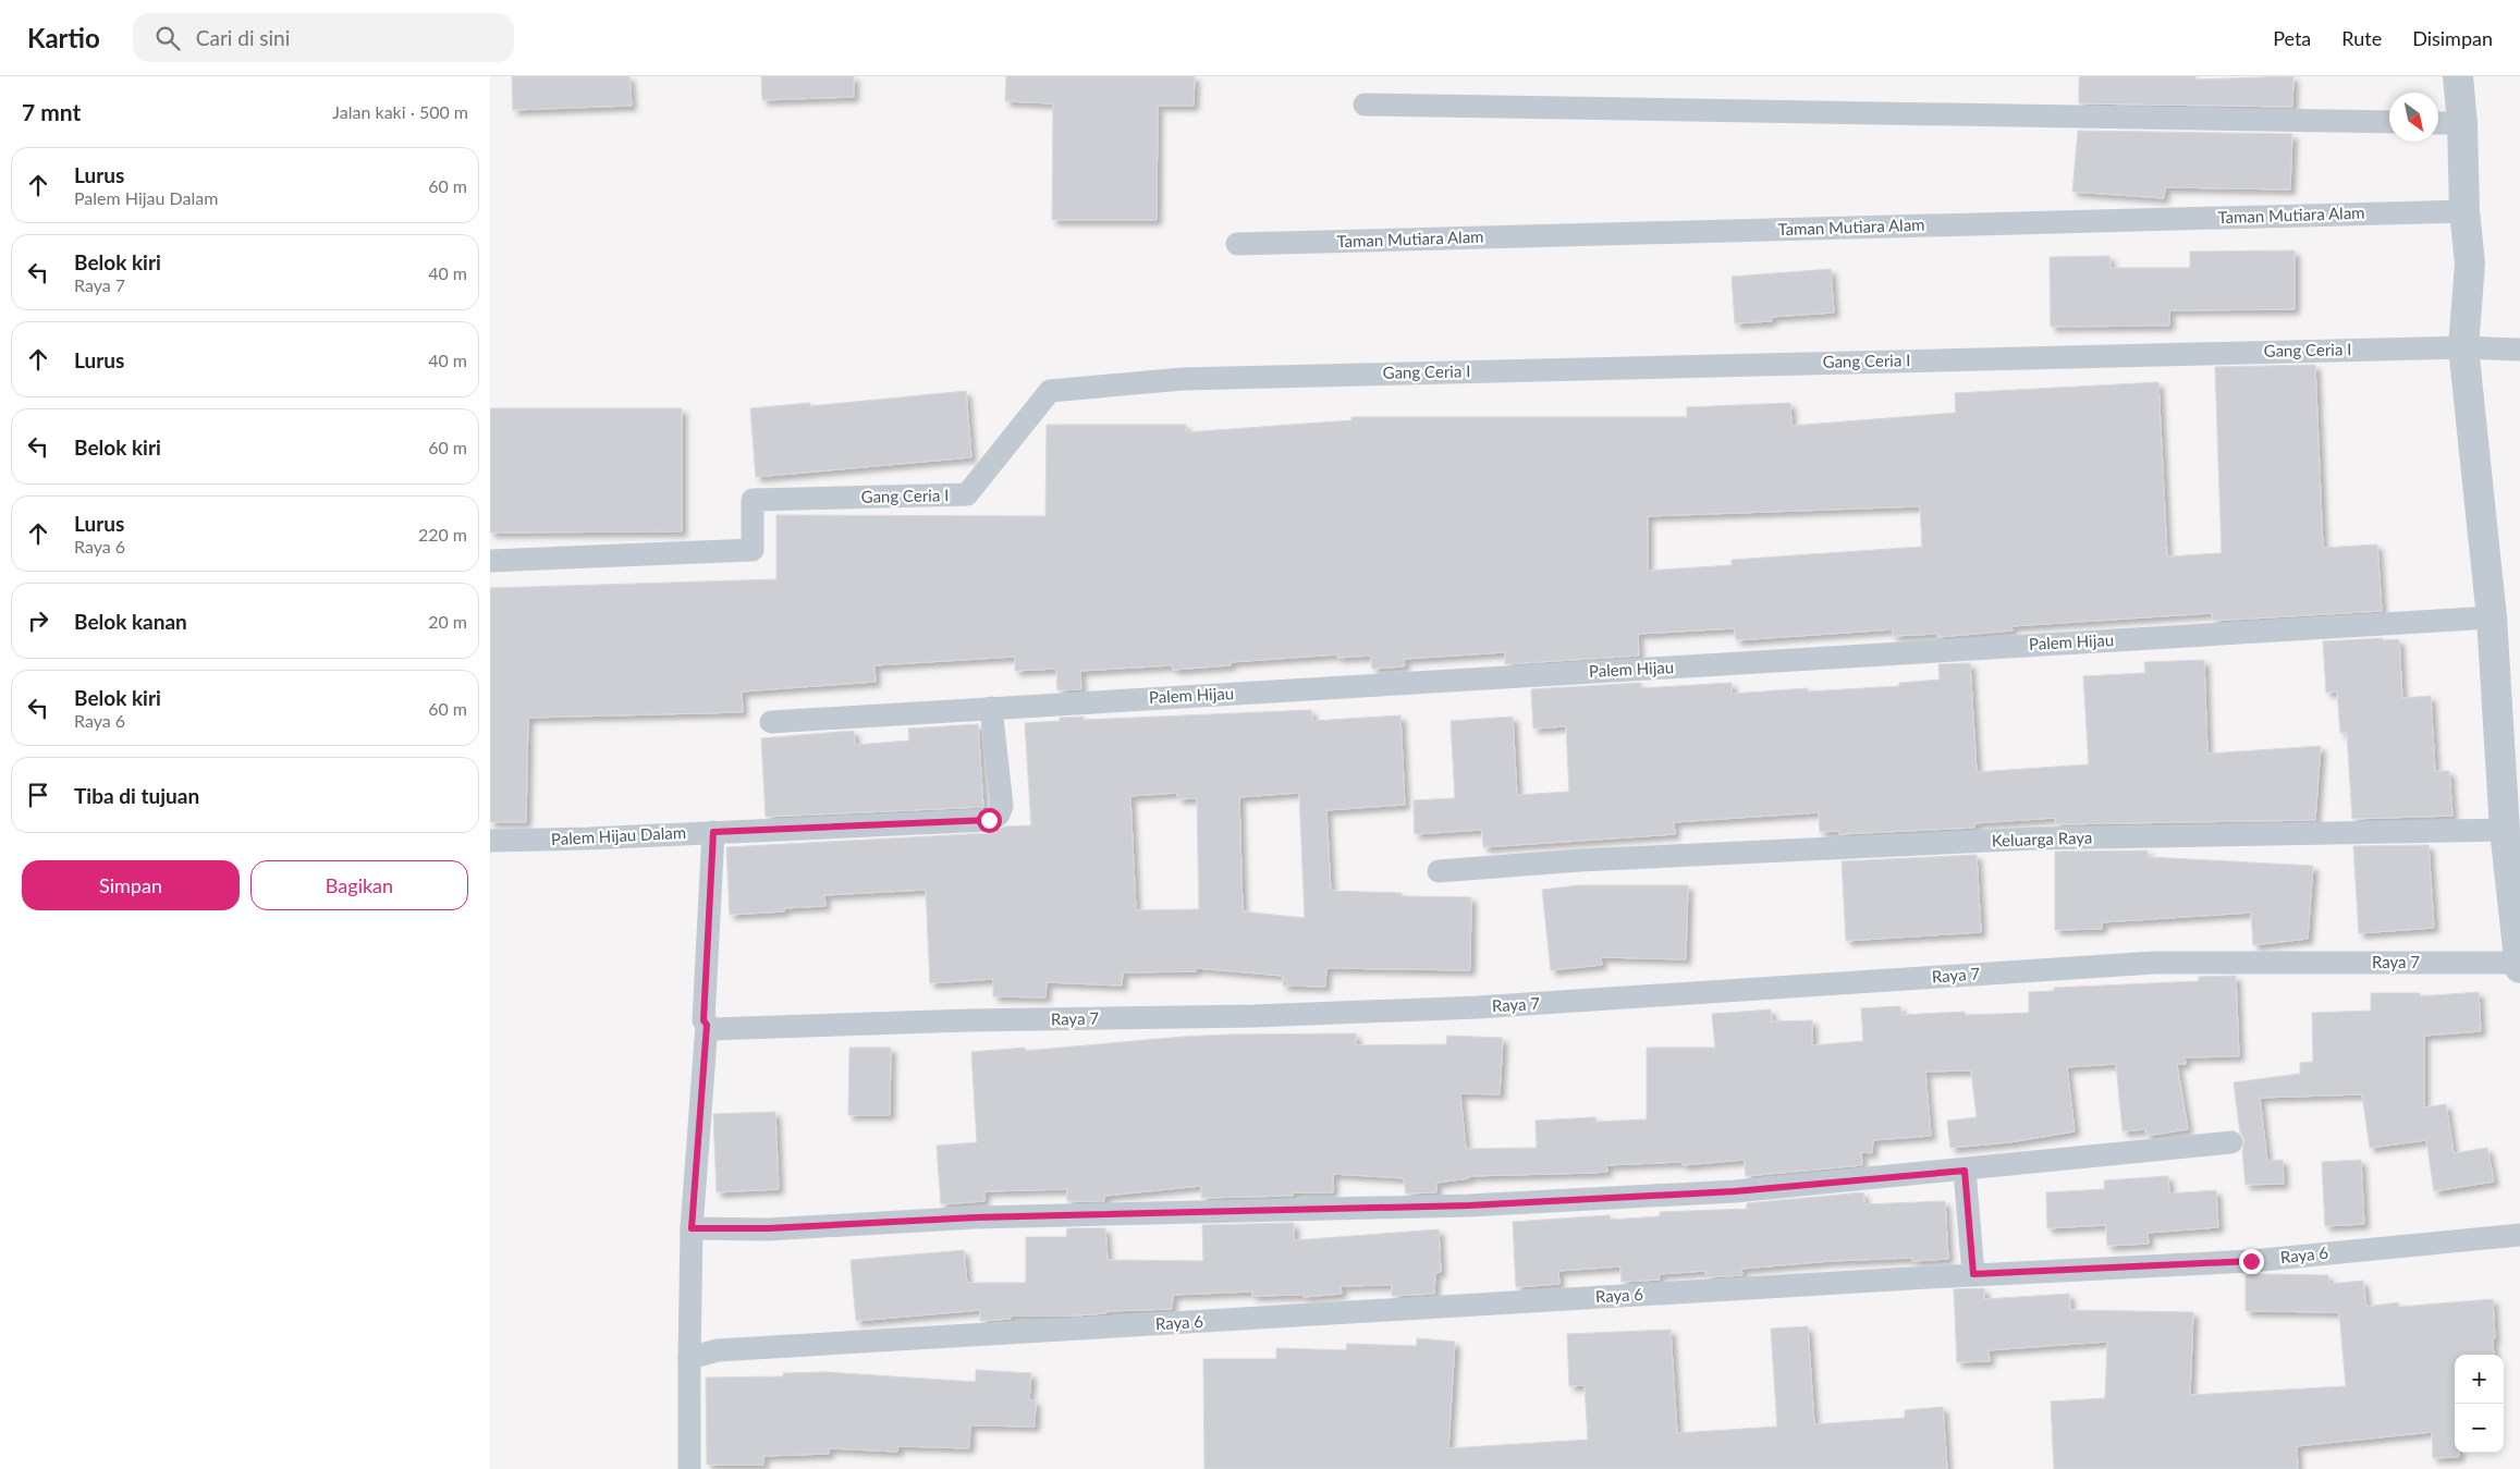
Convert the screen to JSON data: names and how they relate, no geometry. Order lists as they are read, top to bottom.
{
  "streets": {
    "street": [
      "Taman Mutiara Alam",
      "Gang Ceria I",
      "Palem Hijau",
      "Palem Hijau Dalam",
      "Keluarga Raya",
      "Raya 7",
      "Raya 6"
    ]
  },
  "crossings": [
    ["Palem Hijau", "Palem Hijau Dalam"]
  ],
  "north": "bottom right",
  "page": {
    "header": "Kartio",
    "search": "Cari di sini",
    "nav": ["Peta", "Rute", "Disimpan"],
    "heading": ["7 mnt", "Jalan kaki · 500 m"],
    "list": [
      ["Lurus", "Palem Hijau Dalam", "60 m"],
      ["Belok kiri", "Raya 7", "40 m"],
      ["Lurus", "40 m"],
      ["Belok kiri", "60 m"],
      ["Lurus", "Raya 6", "220 m"],
      ["Belok kanan", "20 m"],
      ["Belok kiri", "Raya 6", "60 m"],
      "Tiba di tujuan"
    ],
    "buttons": ["Simpan", "Bagikan"],
    "map_buttons": ["+", "−"]
  }
}
